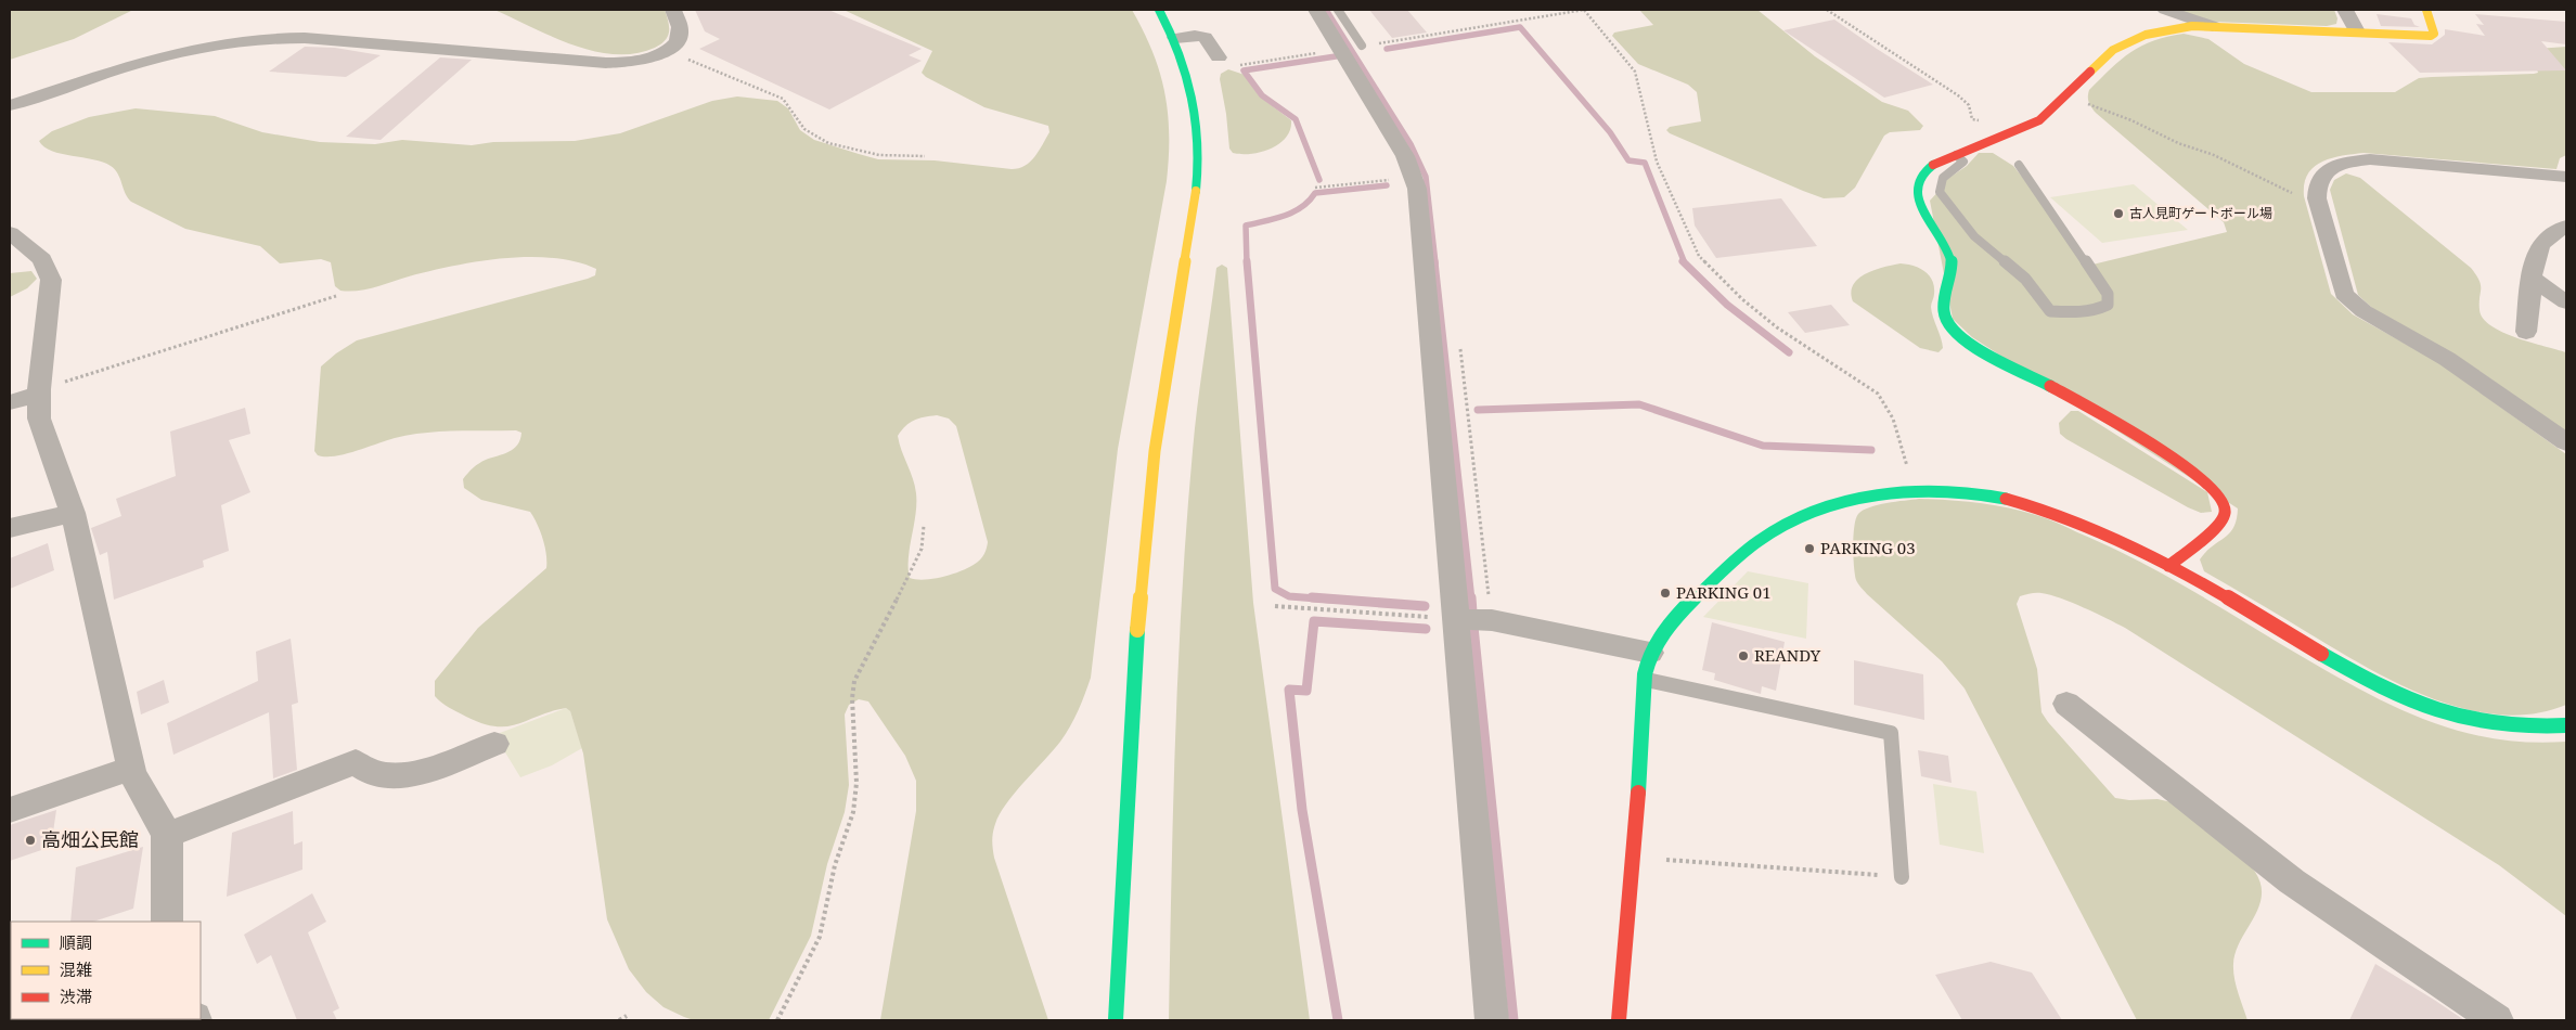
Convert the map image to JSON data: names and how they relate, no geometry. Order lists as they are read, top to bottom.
{
  "places": [
    "古人見町ゲートボール場",
    "PARKING 03",
    "PARKING 01",
    "REANDY",
    "高畑公民館"
  ],
  "legend": ["順調", "混雑", "渋滞"]
}
